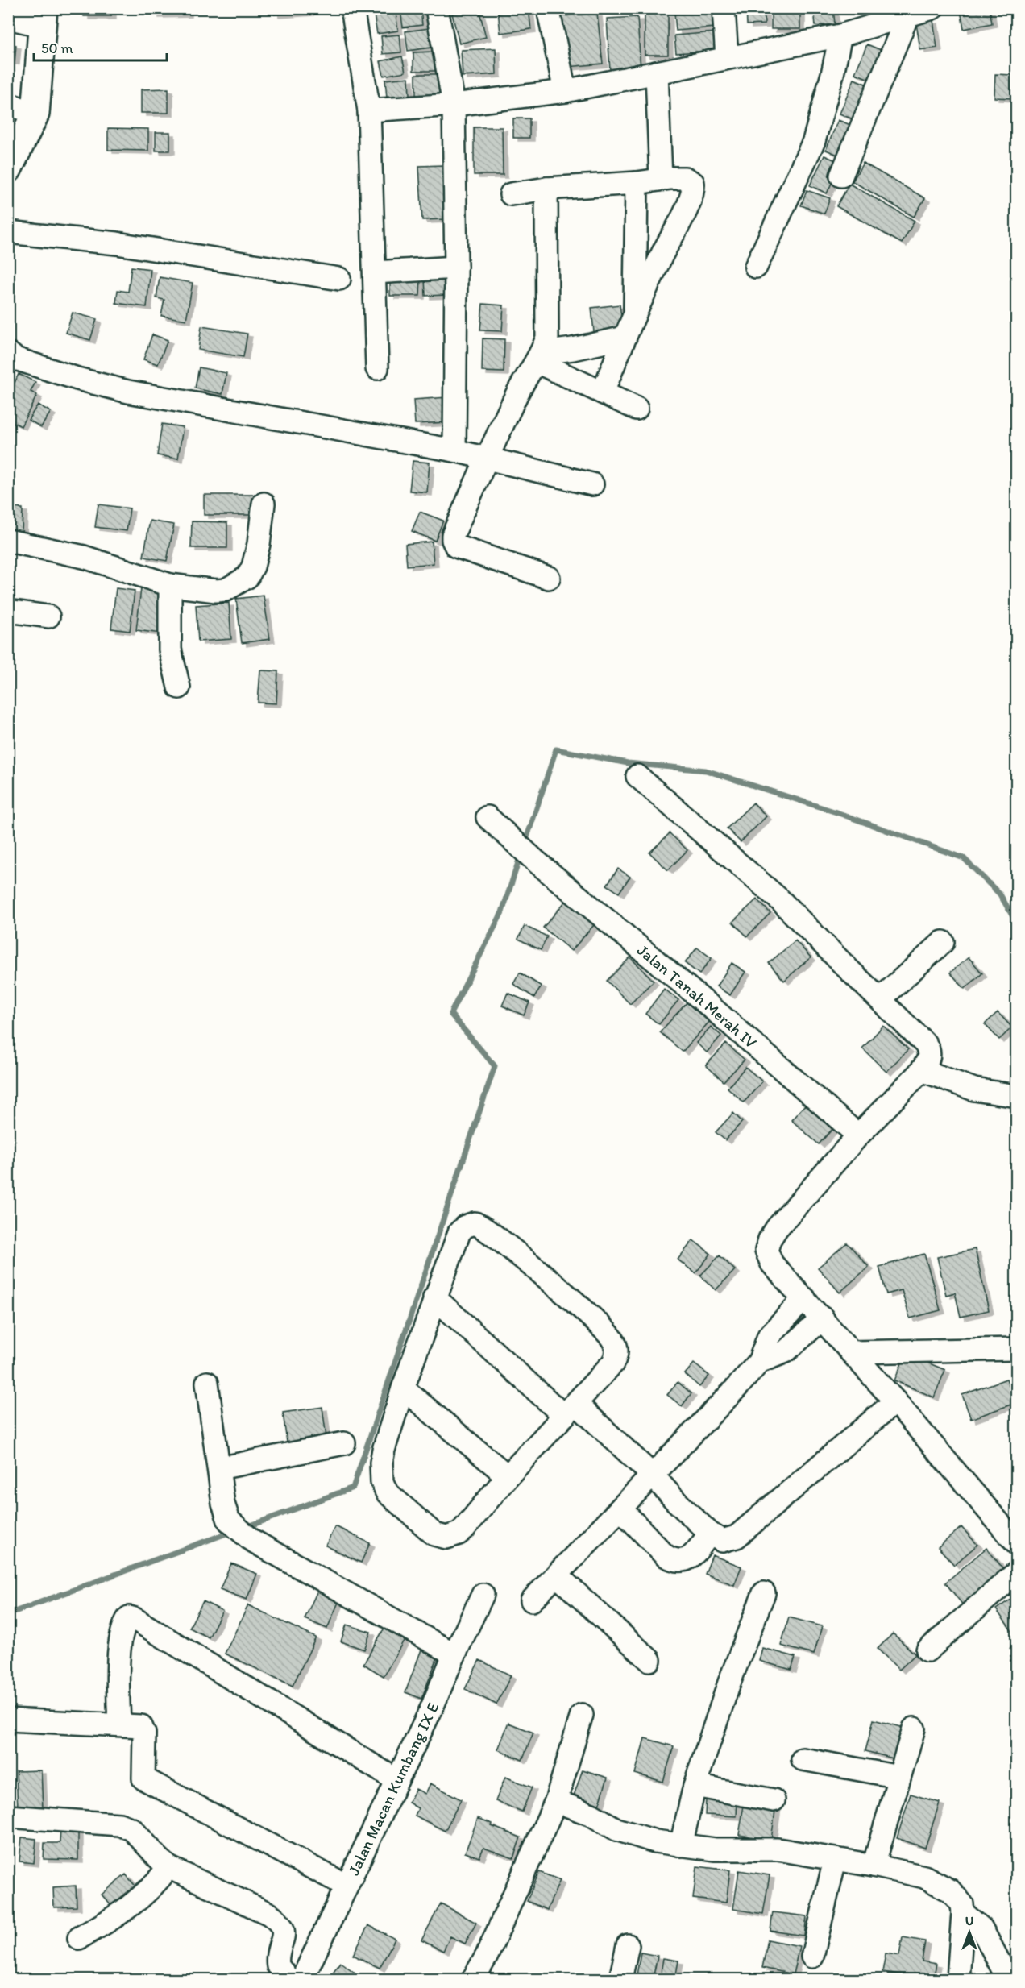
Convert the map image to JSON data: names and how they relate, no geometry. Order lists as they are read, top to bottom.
{
  "streets": {
    "street": ["Jalan Tanah Merah IV", "Jalan Macan Kumbang IX E"]
  },
  "scale_bar": "50 m",
  "north": "top"
}
